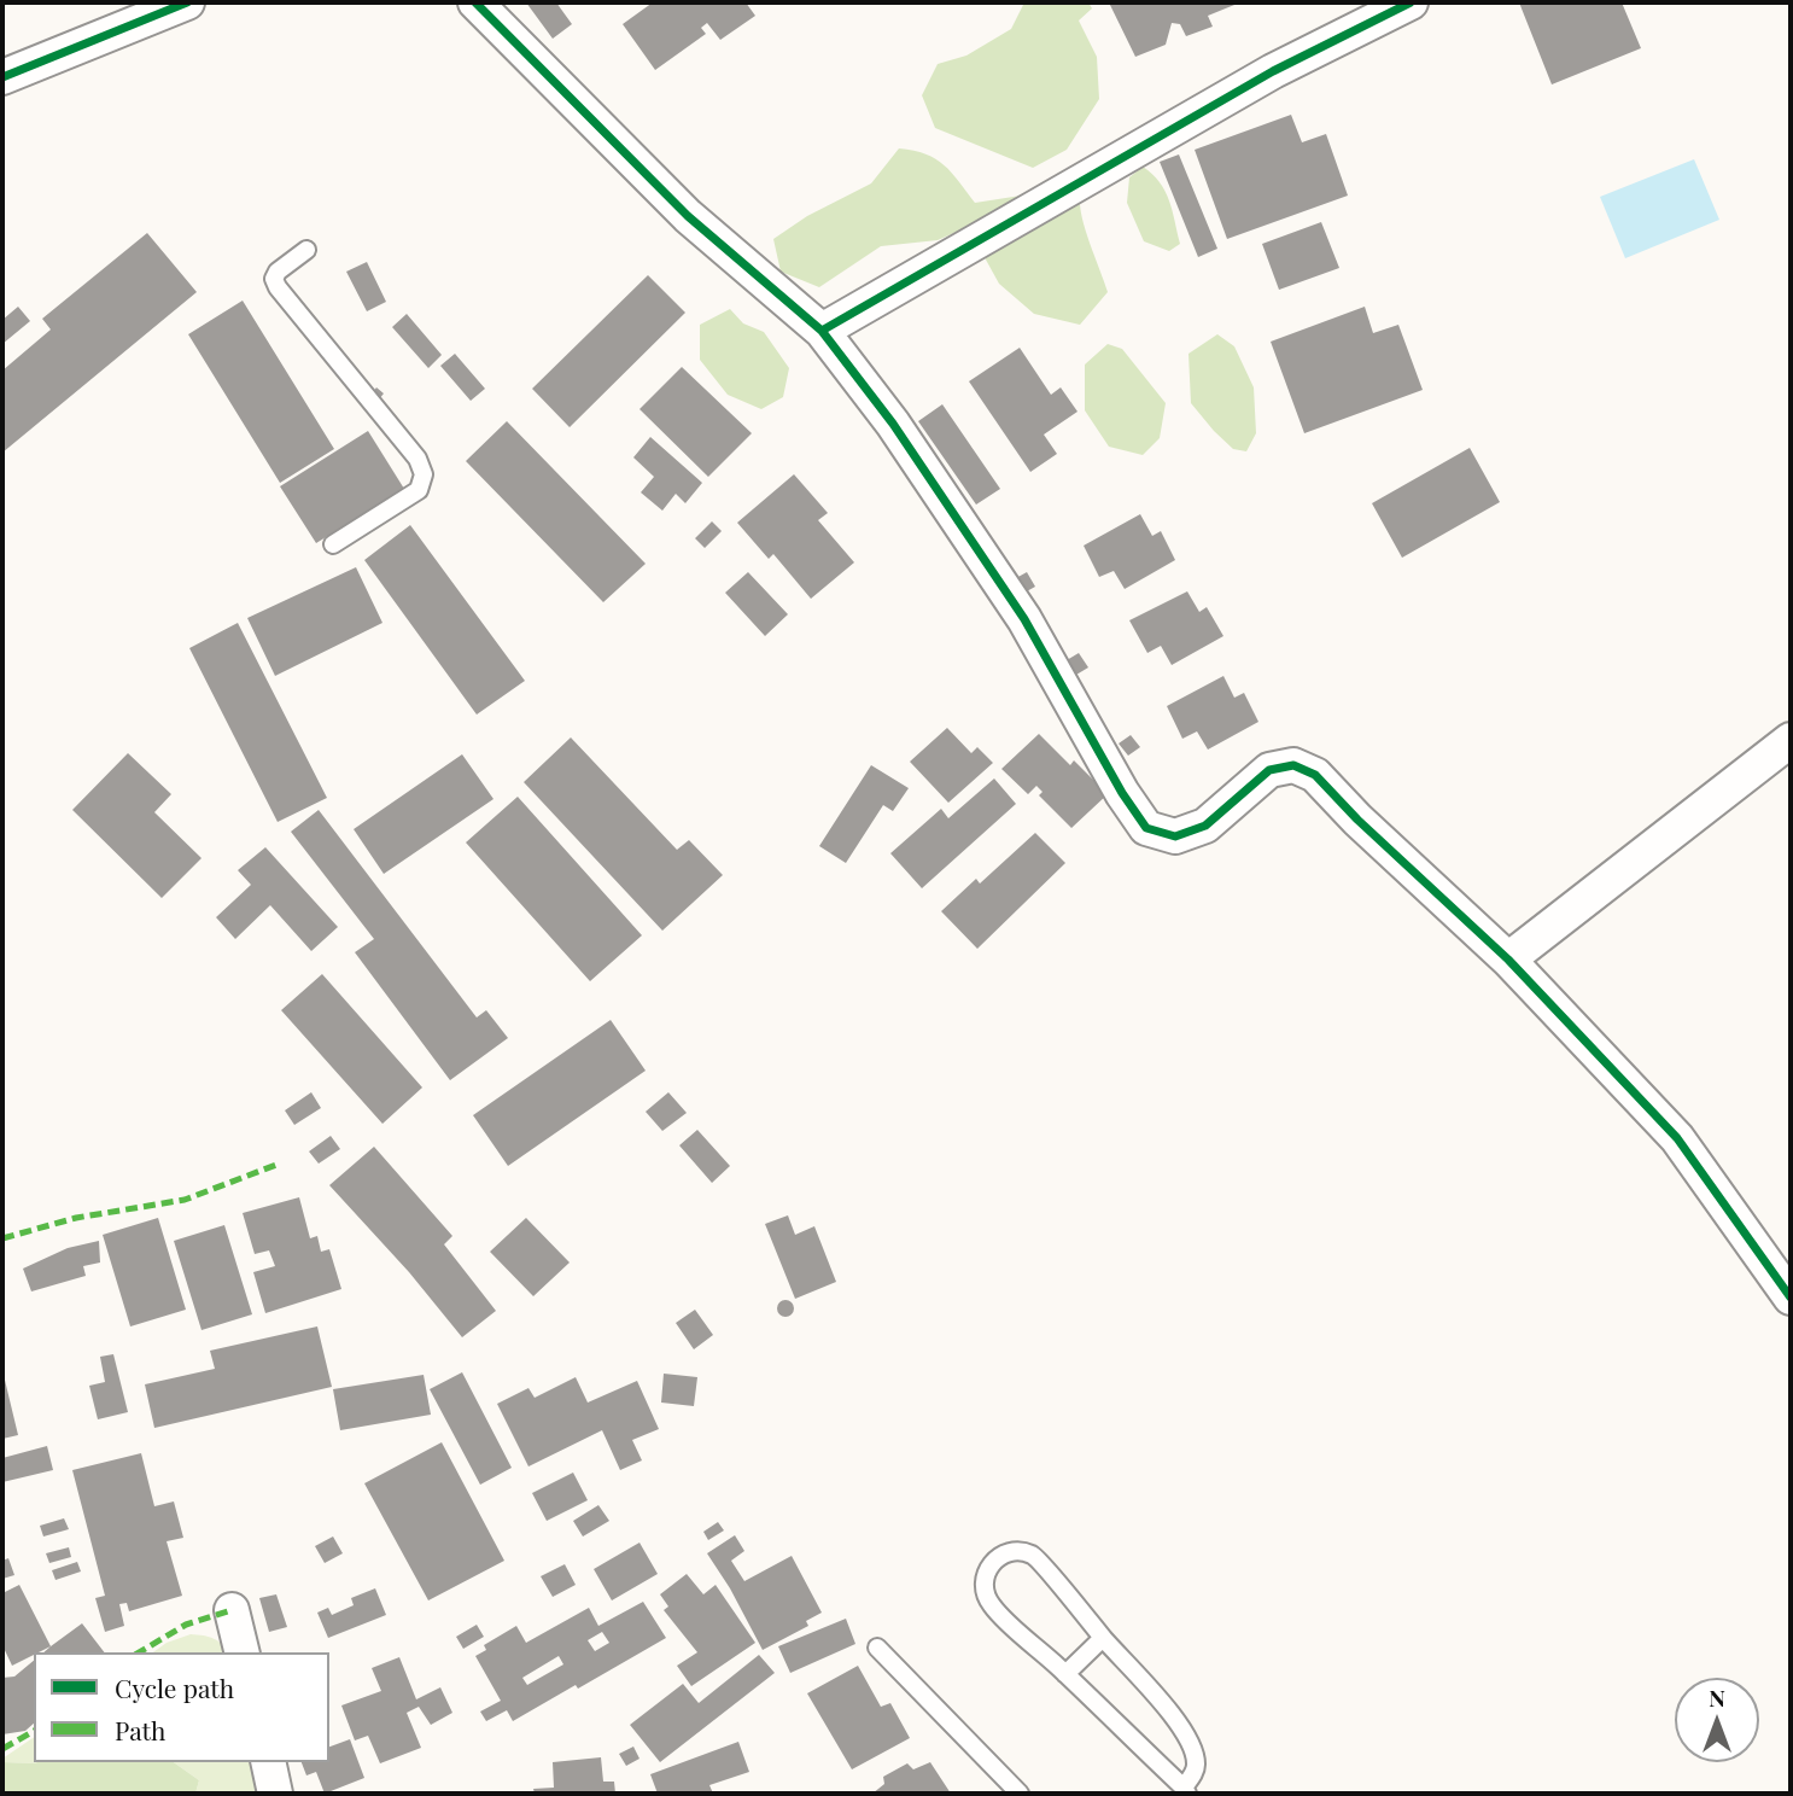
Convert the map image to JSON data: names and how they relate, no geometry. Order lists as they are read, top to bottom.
{
  "legend": ["Cycle path", "Path"],
  "north": "top"
}
